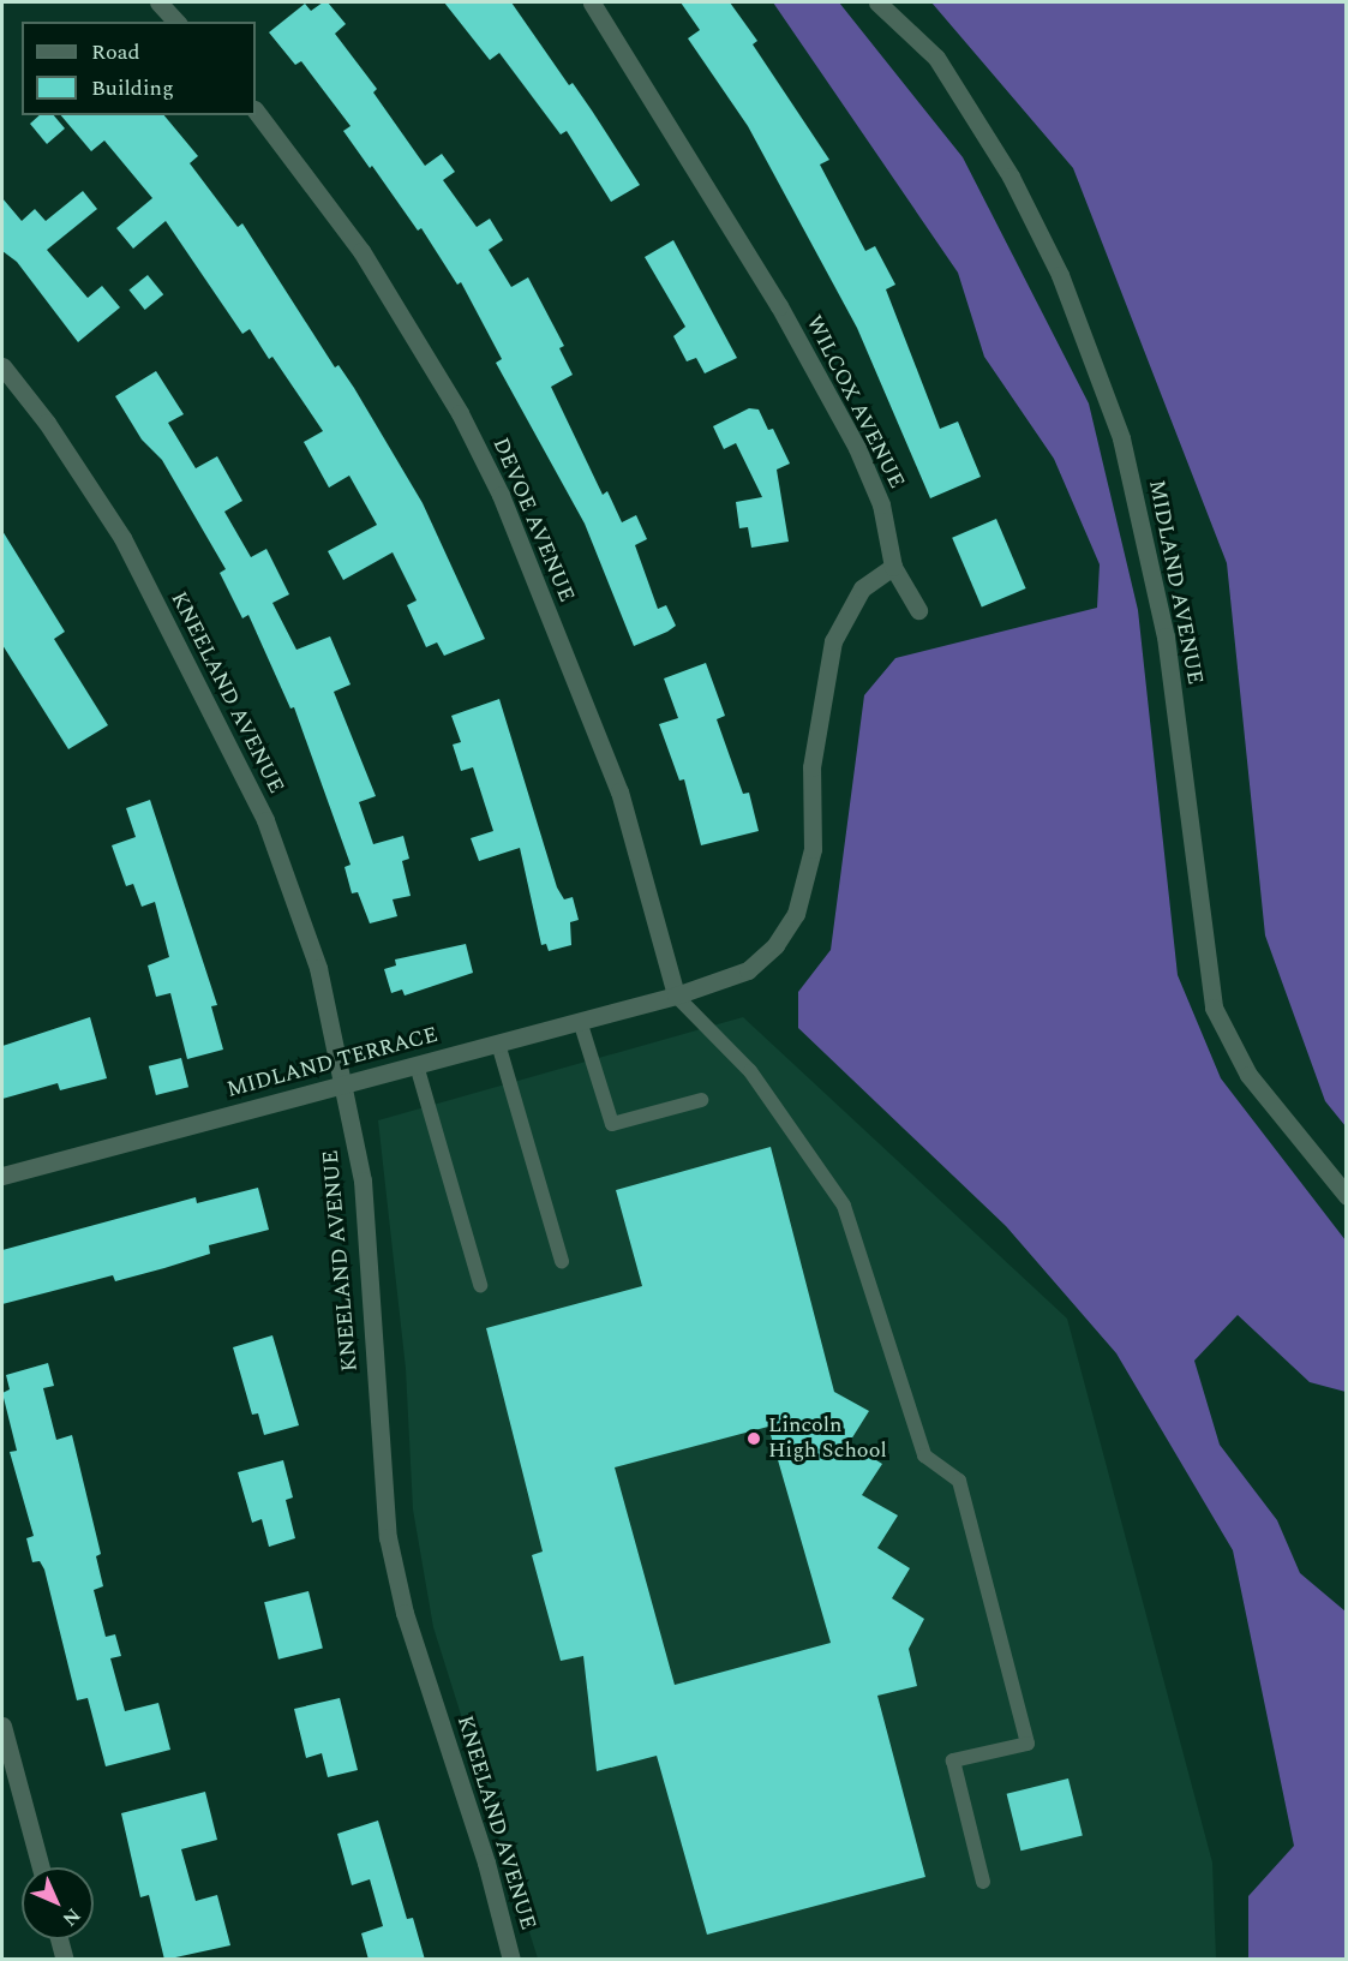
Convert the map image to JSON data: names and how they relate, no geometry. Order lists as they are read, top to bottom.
{
  "streets": {
    "street": [
      "WILCOX AVENUE",
      "DEVOE AVENUE",
      "MIDLAND AVENUE",
      "KNEELAND AVENUE",
      "MIDLAND TERRACE"
    ]
  },
  "crossings": [
    ["DEVOE AVENUE", "MIDLAND TERRACE"],
    ["KNEELAND AVENUE", "MIDLAND TERRACE"]
  ],
  "places": ["Lincoln High School"],
  "legend": ["Road", "Building"],
  "north": "bottom right"
}
